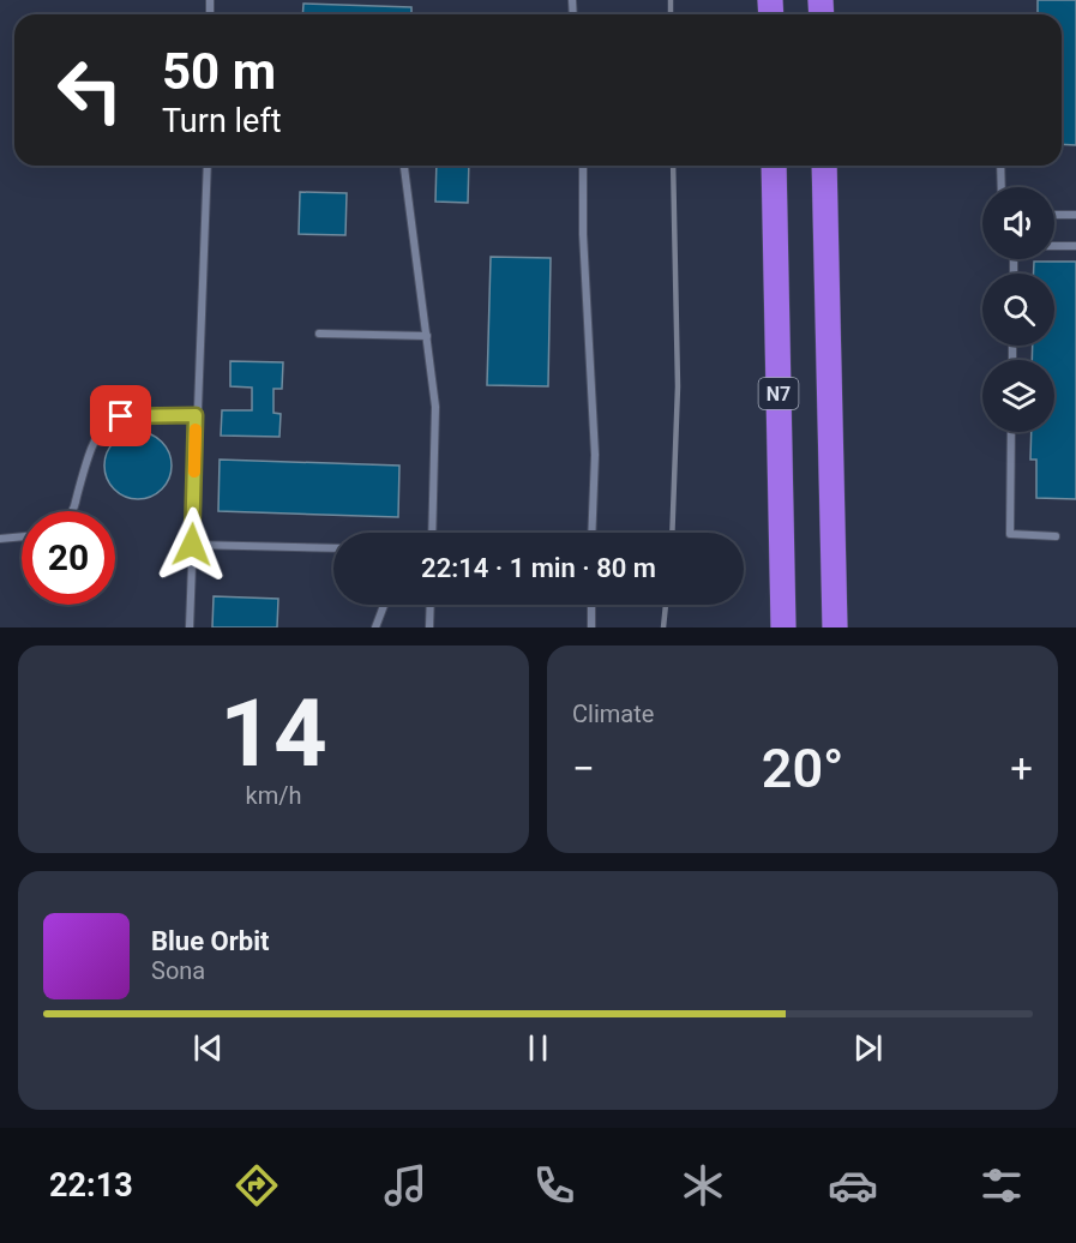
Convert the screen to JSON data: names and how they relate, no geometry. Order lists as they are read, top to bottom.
{
  "streets": {
    "highway": ["N7"]
  },
  "page": {
    "turn": ["50 m", "Turn left"],
    "limit": "20",
    "trip": "22:14 · 1 min · 80 m",
    "tile": [
      ["14", "km/h"],
      "Climate"
    ],
    "heat": ["−", "20°", "+"],
    "song": ["Blue Orbit", "Sona"],
    "tabs": "22:13"
  }
}
